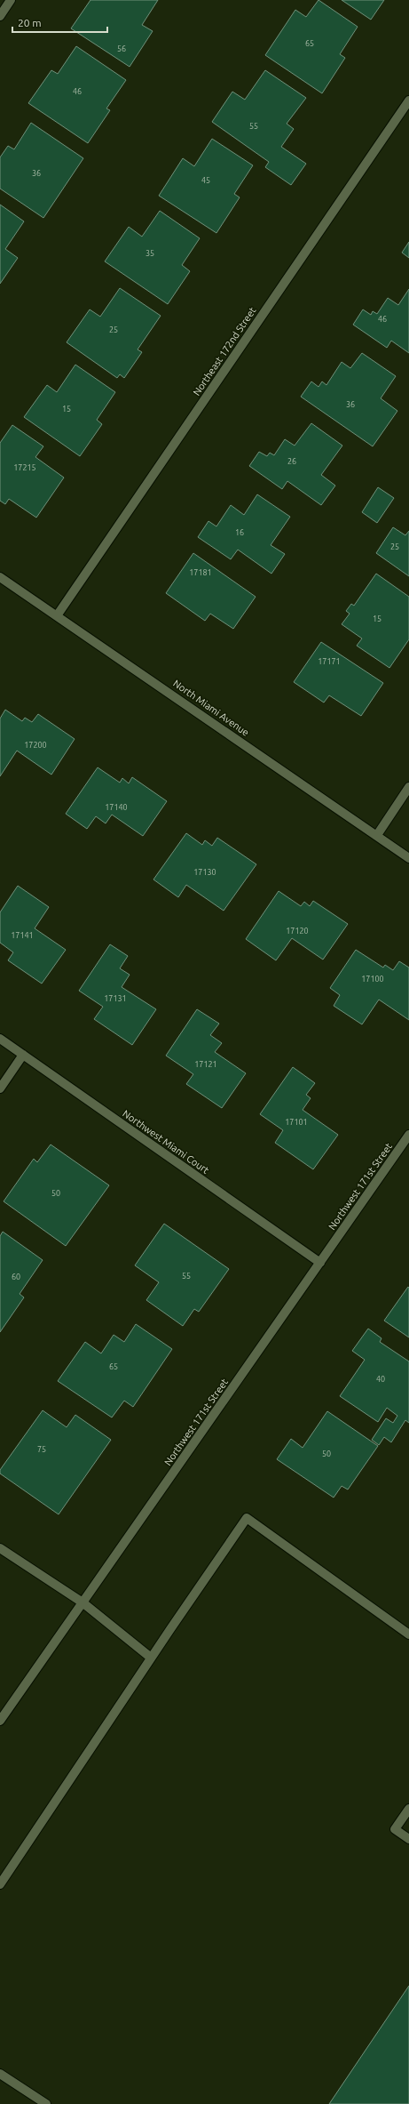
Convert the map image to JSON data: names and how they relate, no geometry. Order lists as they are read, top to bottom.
{
  "streets": {
    "street": [
      "Northeast 172nd Street",
      "North Miami Avenue",
      "Northwest Miami Court",
      "Northwest 171st Street"
    ]
  },
  "crossings": [
    ["Northeast 172nd Street", "North Miami Avenue"],
    ["Northwest Miami Court", "Northwest 171st Street"]
  ],
  "house_numbers": [
    "65",
    "56",
    "46",
    "55",
    "36",
    "45",
    "35",
    "46",
    "25",
    "36",
    "15",
    "26",
    "17215",
    "16",
    "25",
    "17181",
    "15",
    "17171",
    "17200",
    "17140",
    "17130",
    "17120",
    "17141",
    "17100",
    "17131",
    "17121",
    "17101",
    "50",
    "55",
    "60",
    "65",
    "40",
    "75",
    "50"
  ],
  "scale_bar": "20 m"
}
